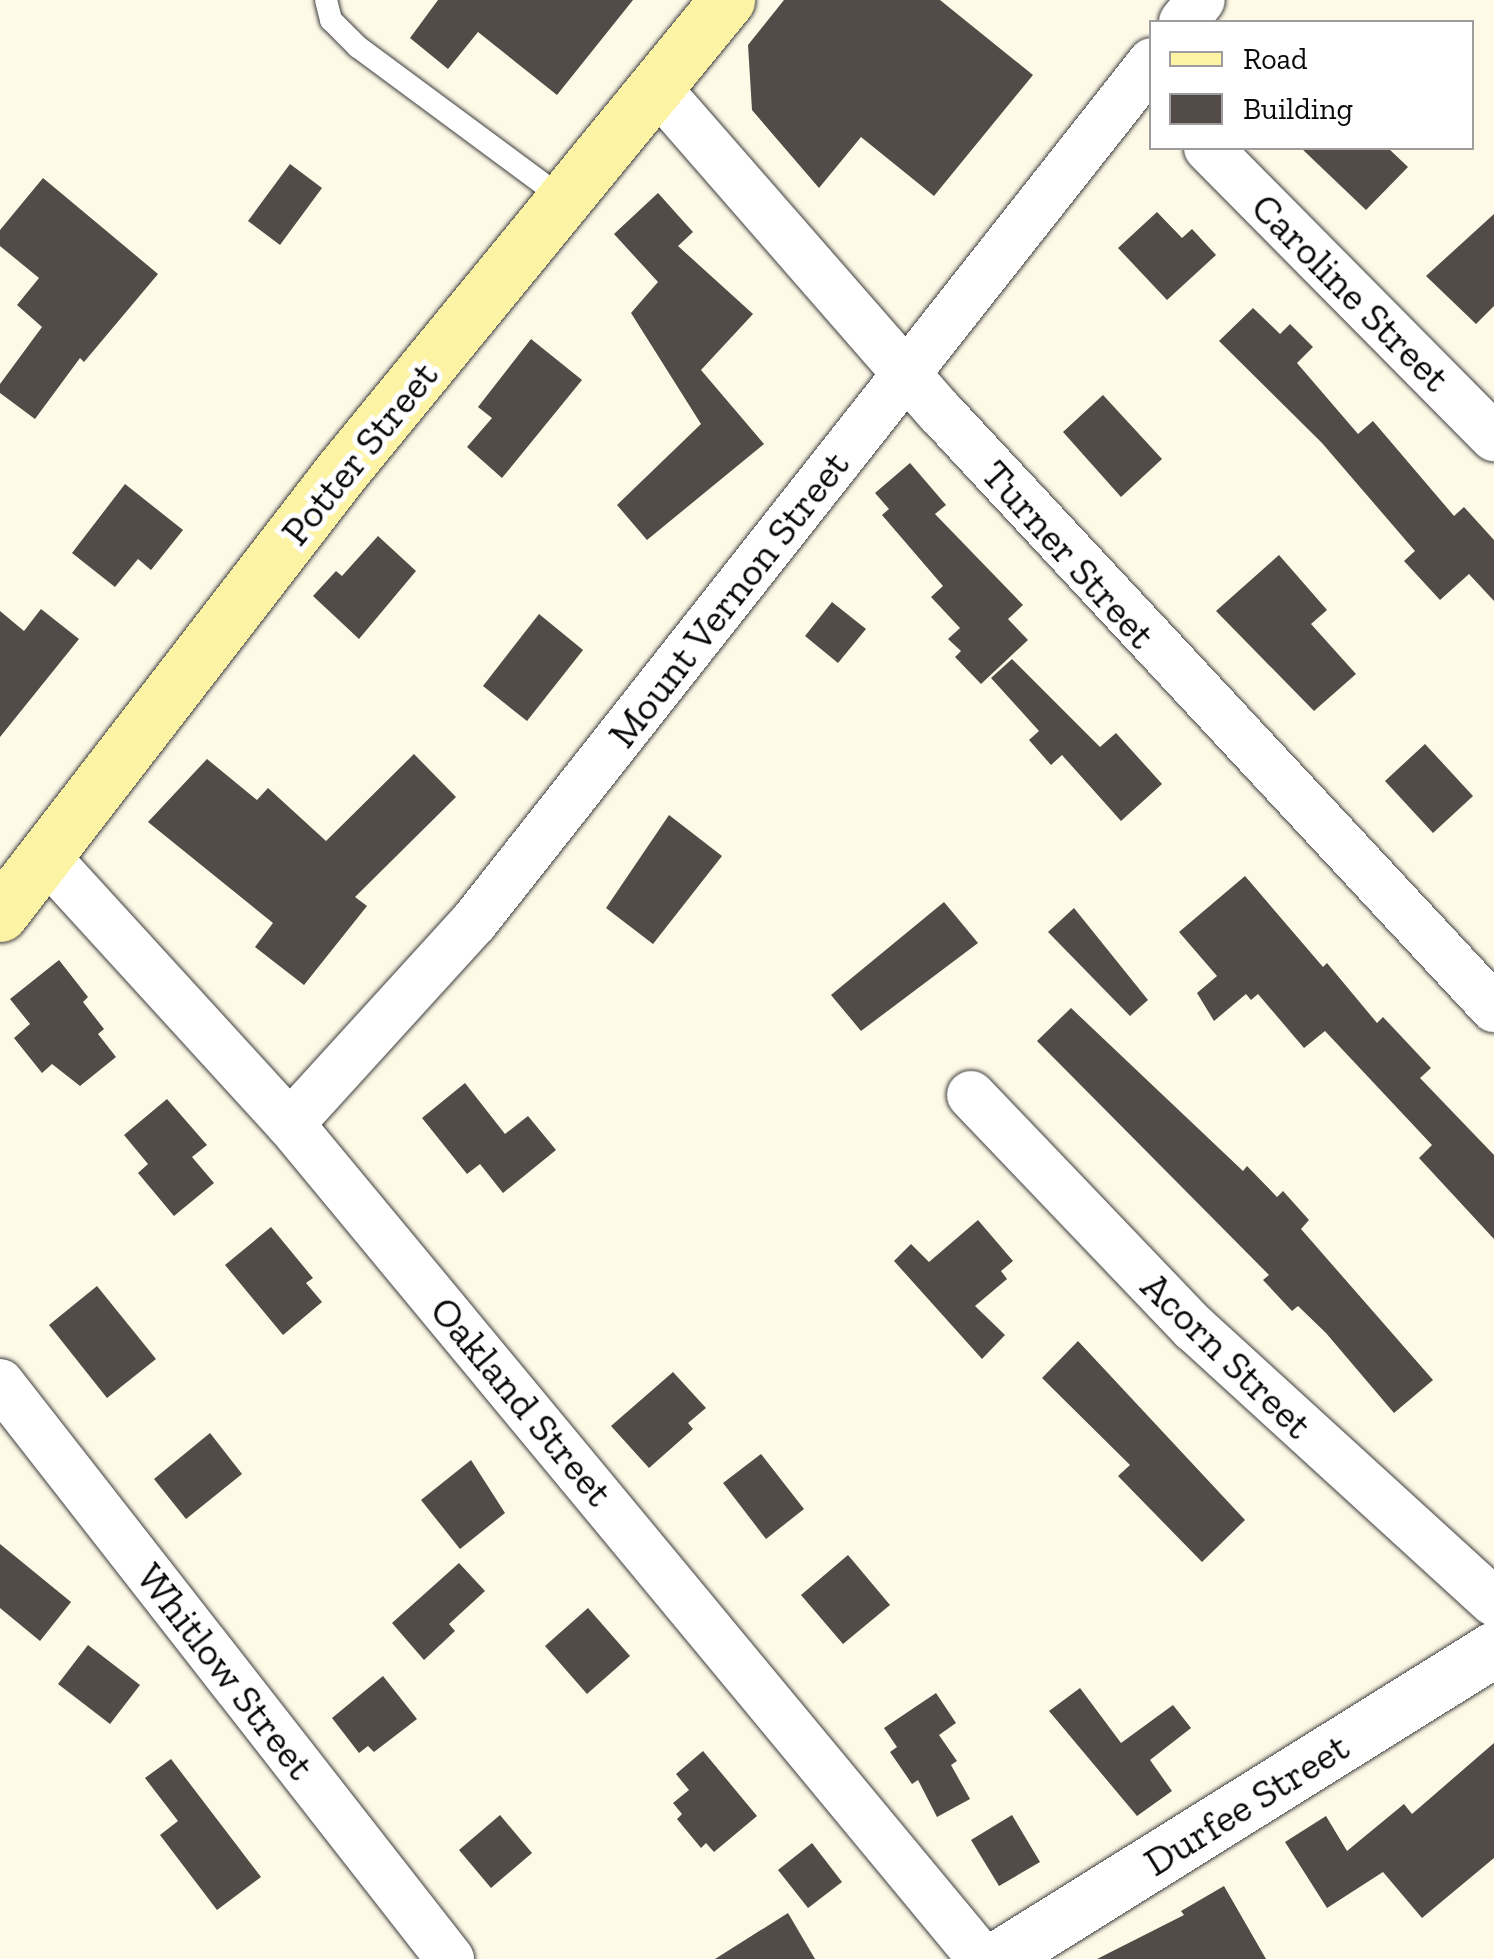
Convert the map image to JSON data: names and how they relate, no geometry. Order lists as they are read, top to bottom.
{
  "streets": {
    "main road": ["Potter Street"],
    "street": [
      "Caroline Street",
      "Turner Street",
      "Mount Vernon Street",
      "Acorn Street",
      "Oakland Street",
      "Whitlow Street",
      "Durfee Street"
    ]
  },
  "crossings": [
    ["Potter Street", "Turner Street"],
    ["Potter Street", "Oakland Street"],
    ["Turner Street", "Mount Vernon Street"],
    ["Mount Vernon Street", "Oakland Street"],
    ["Oakland Street", "Durfee Street"]
  ],
  "legend": ["Road", "Building"]
}
